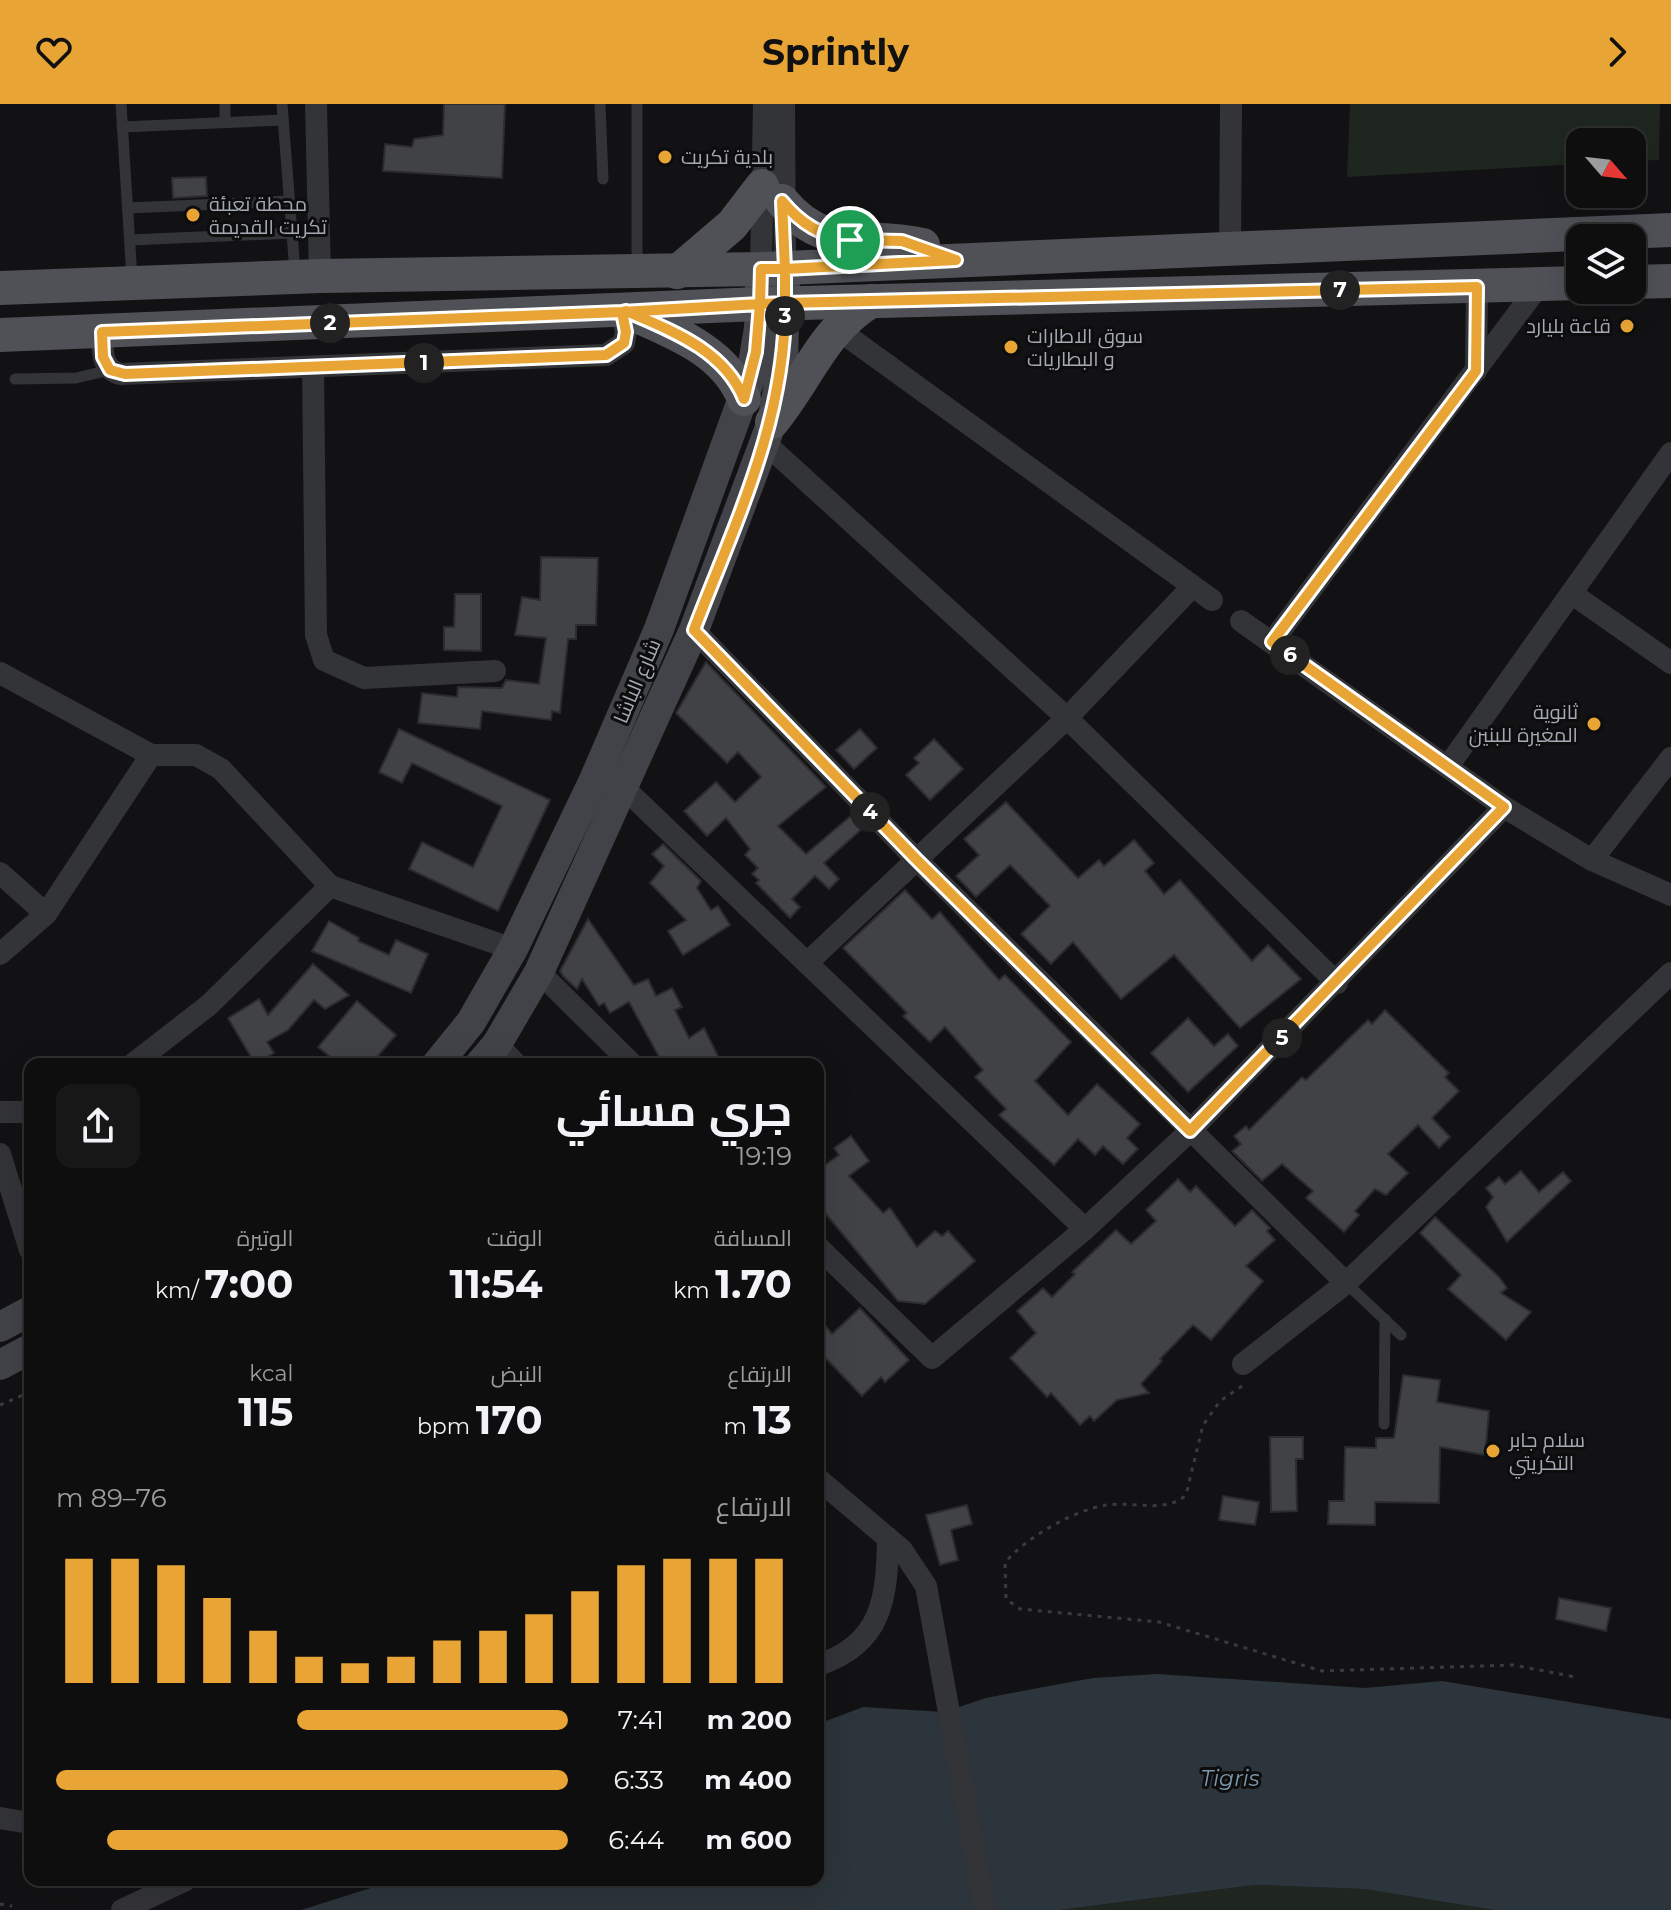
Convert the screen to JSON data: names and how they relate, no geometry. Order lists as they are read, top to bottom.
{
  "streets": {
    "main road": ["شارع الباشا"]
  },
  "water": ["Tigris"],
  "places": [
    "بلدية تكريت",
    "محطة تعبئة تكريت القديمة",
    "قاعة بليارد",
    "سوق الاطارات و البطاريات",
    "ثانوية المغيرة للبنين",
    "سلام جابر التكريتي"
  ],
  "north": "bottom right",
  "page": {
    "header": "Sprintly",
    "pins": [
      "7",
      "3",
      "2",
      "1",
      "6",
      "4",
      "5"
    ],
    "heading": ["جري مسائي", "19:19"],
    "stats": [
      ["المسافة", "1.70 km"],
      ["الوقت", "11:54"],
      ["الوتيرة", "7:00 /km"],
      ["الارتفاع", "13 m"],
      ["النبض", "170 bpm"],
      ["kcal", "115"]
    ],
    "chart": ["الارتفاع", "76–89 m"],
    "list": [
      {
        "name": "200 m",
        "note": "7:41"
      },
      {
        "name": "400 m",
        "note": "6:33"
      },
      {
        "name": "600 m",
        "note": "6:44"
      }
    ]
  }
}
